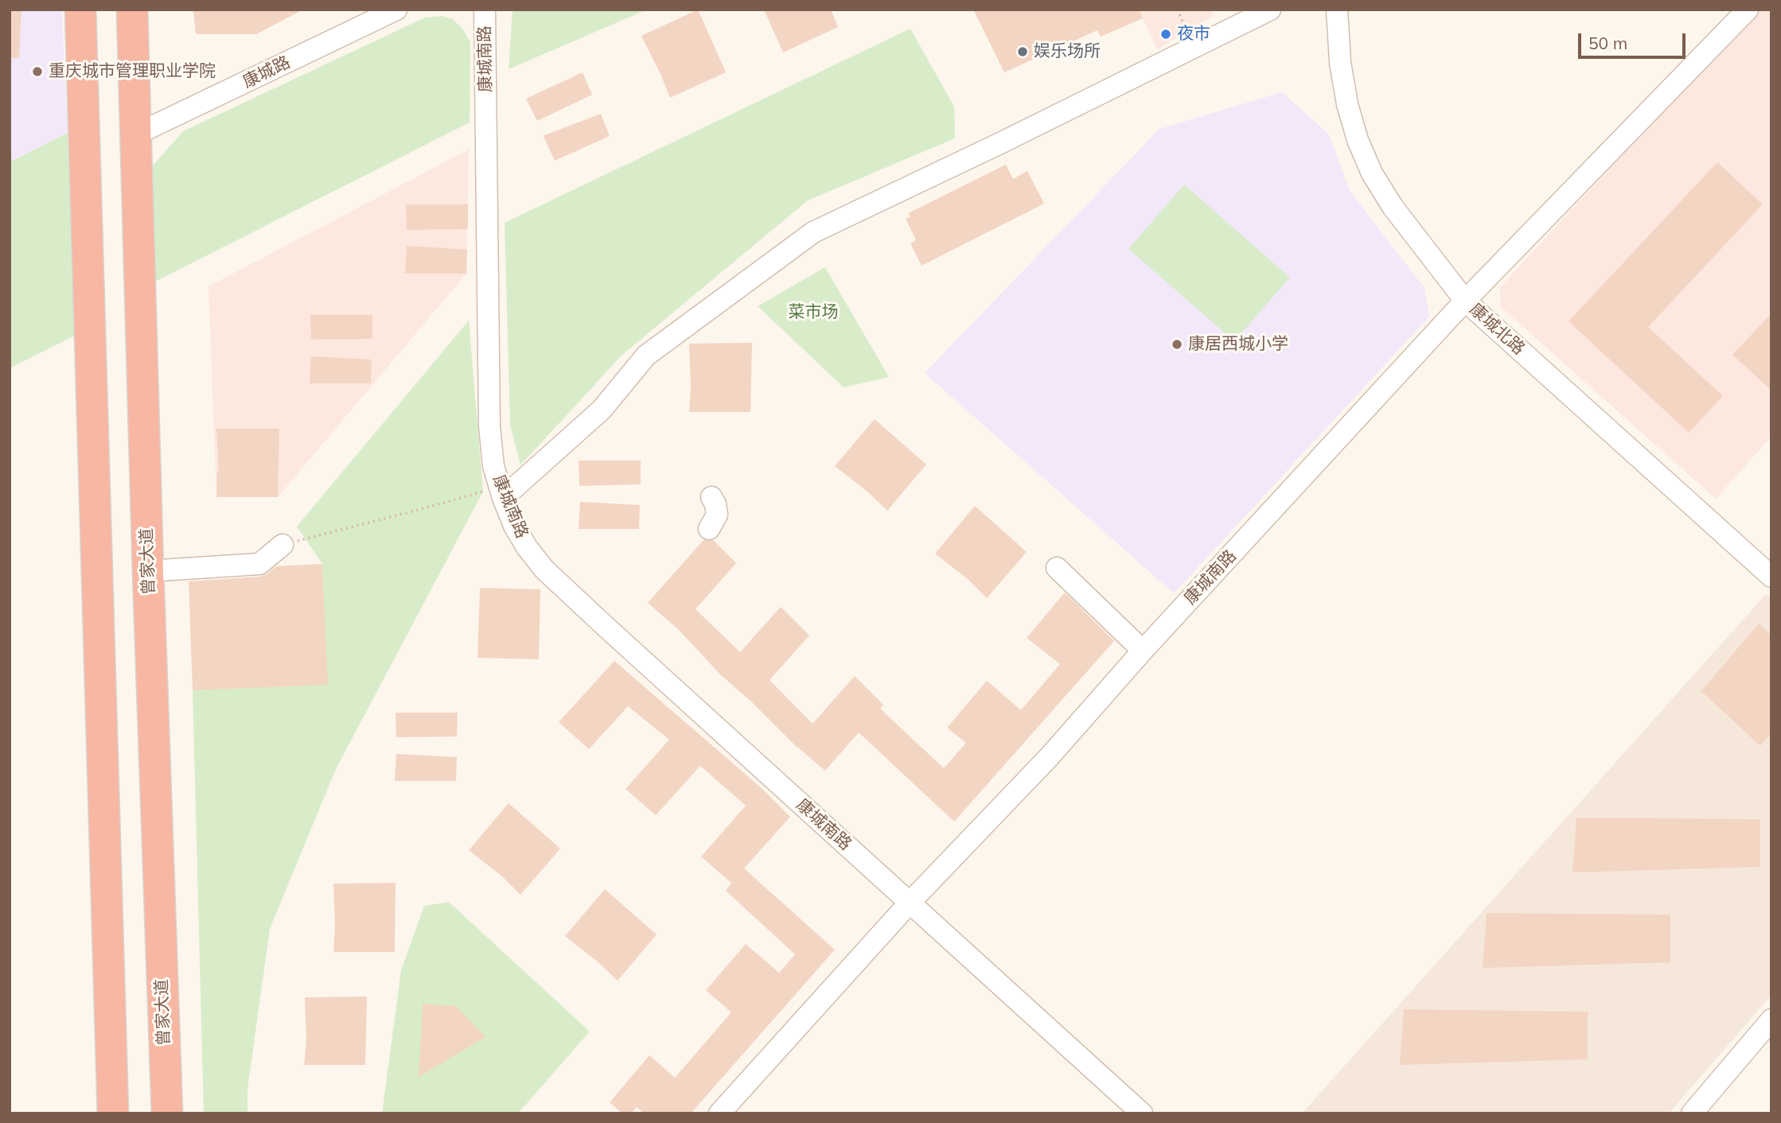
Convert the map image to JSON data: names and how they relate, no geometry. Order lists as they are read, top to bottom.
{
  "streets": {
    "highway": ["曾家大道"],
    "street": ["康城南路", "康城路", "康城北路"]
  },
  "crossings": [
    ["康城南路", "康城北路"],
    ["康城路", "曾家大道"]
  ],
  "parks": ["菜市场"],
  "places": [
    "夜市",
    "娱乐场所",
    "重庆城市管理职业学院",
    "康居西城小学"
  ],
  "scale_bar": "50 m"
}
